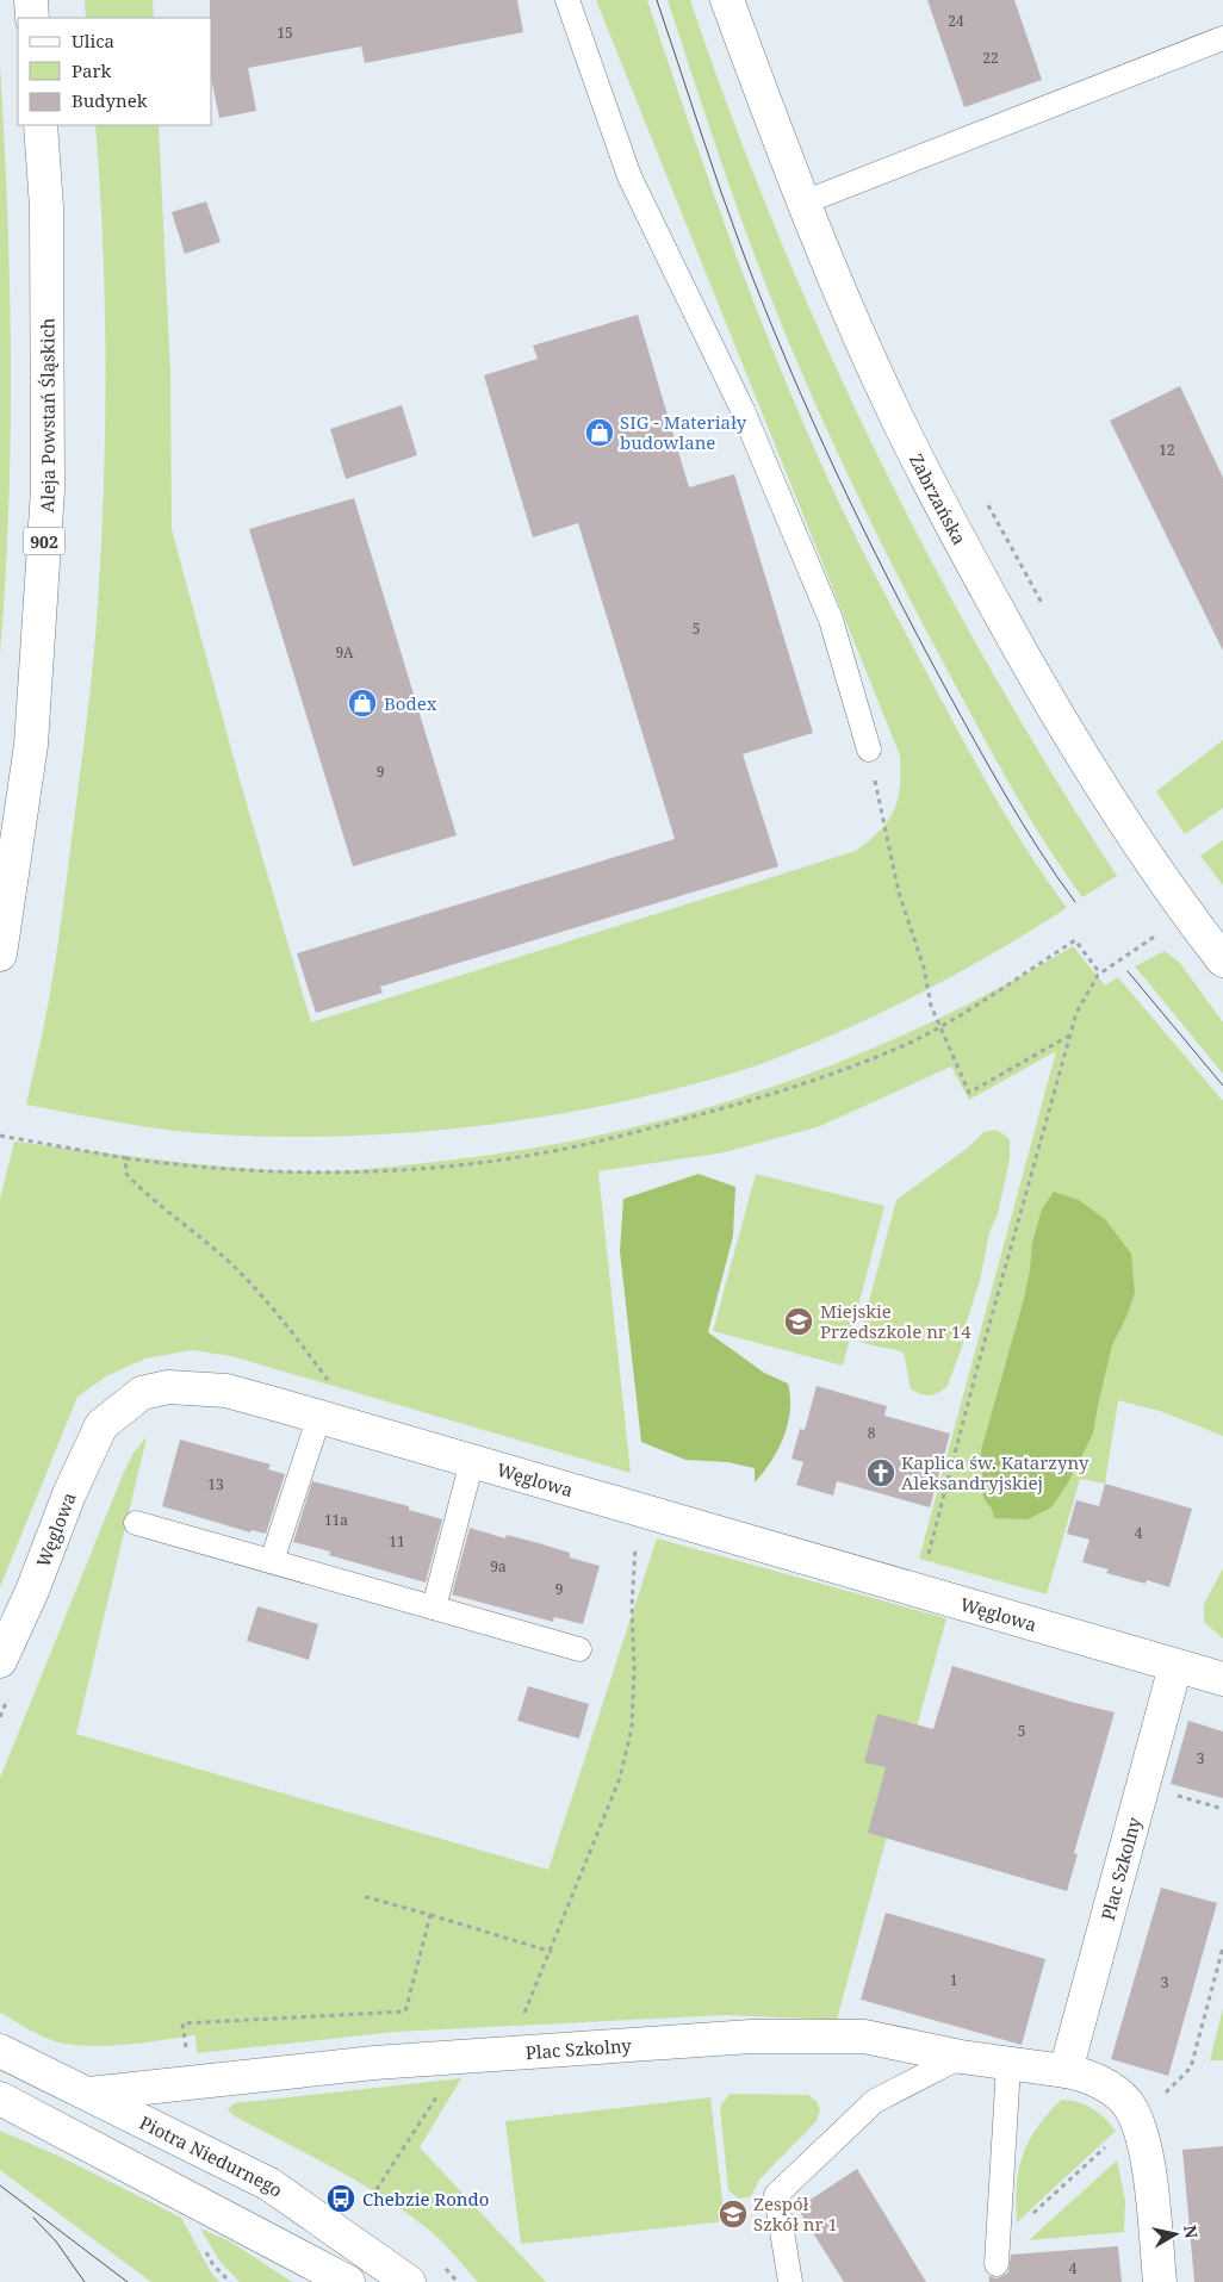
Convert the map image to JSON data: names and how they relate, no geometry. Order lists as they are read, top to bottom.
{
  "streets": {
    "street": [
      "Aleja Powstań Śląskich",
      "Zabrzańska",
      "902",
      "Węglowa",
      "Plac Szkolny",
      "Piotra Niedurnego"
    ]
  },
  "crossings": [
    ["Węglowa", "Plac Szkolny"],
    ["Plac Szkolny", "Piotra Niedurnego"]
  ],
  "places": {
    "shop": ["SIG - Materiały budowlane", "Bodex"],
    "school or university": ["Miejskie Przedszkole nr 14", "Zespół Szkół nr 1"],
    "church": ["Kaplica św. Katarzyny Aleksandryjskiej"],
    "bus stop": ["Chebzie Rondo"]
  },
  "house_numbers": [
    "24",
    "15",
    "22",
    "12",
    "5",
    "9A",
    "9",
    "8",
    "13",
    "11a",
    "4",
    "11",
    "9a",
    "9",
    "5",
    "3",
    "1",
    "3",
    "4"
  ],
  "legend": ["Ulica", "Park", "Budynek"],
  "north": "right"
}
